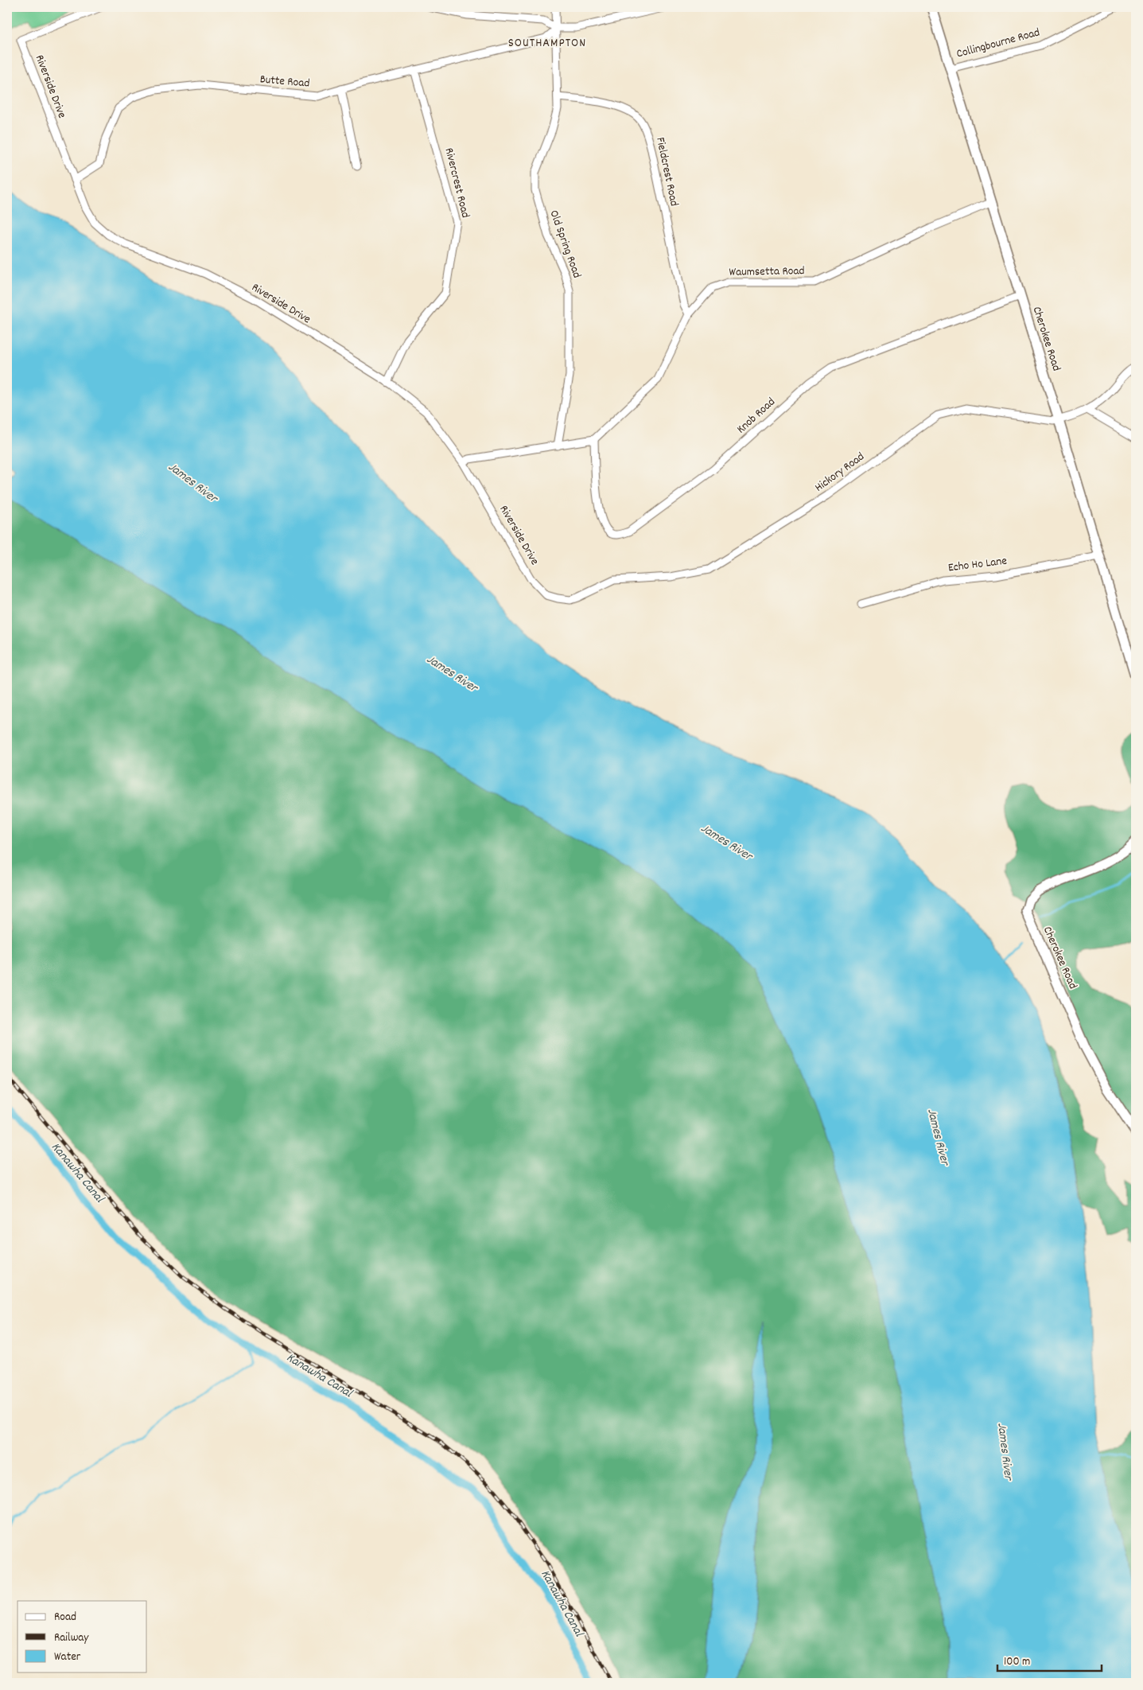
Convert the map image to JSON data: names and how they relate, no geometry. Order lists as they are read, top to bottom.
{
  "streets": {
    "street": [
      "Collingbourne Road",
      "Butte Road",
      "Riverside Drive",
      "Fieldcrest Road",
      "Rivercrest Road",
      "Old Spring Road",
      "Waumsetta Road",
      "Cherokee Road",
      "Knob Road",
      "Hickory Road",
      "Echo Ho Lane"
    ]
  },
  "crossings": [
    ["Collingbourne Road", "Cherokee Road"],
    ["Butte Road", "Riverside Drive"],
    ["Butte Road", "Rivercrest Road"],
    ["Butte Road", "Old Spring Road"],
    ["Riverside Drive", "Rivercrest Road"],
    ["Riverside Drive", "Hickory Road"],
    ["Fieldcrest Road", "Old Spring Road"],
    ["Fieldcrest Road", "Waumsetta Road"],
    ["Waumsetta Road", "Cherokee Road"],
    ["Waumsetta Road", "Knob Road"],
    ["Cherokee Road", "Knob Road"],
    ["Cherokee Road", "Hickory Road"],
    ["Cherokee Road", "Echo Ho Lane"]
  ],
  "districts": ["SOUTHAMPTON"],
  "water": ["James River", "Kanawha Canal"],
  "legend": ["Road", "Railway", "Water"],
  "scale_bar": "100 m"
}
